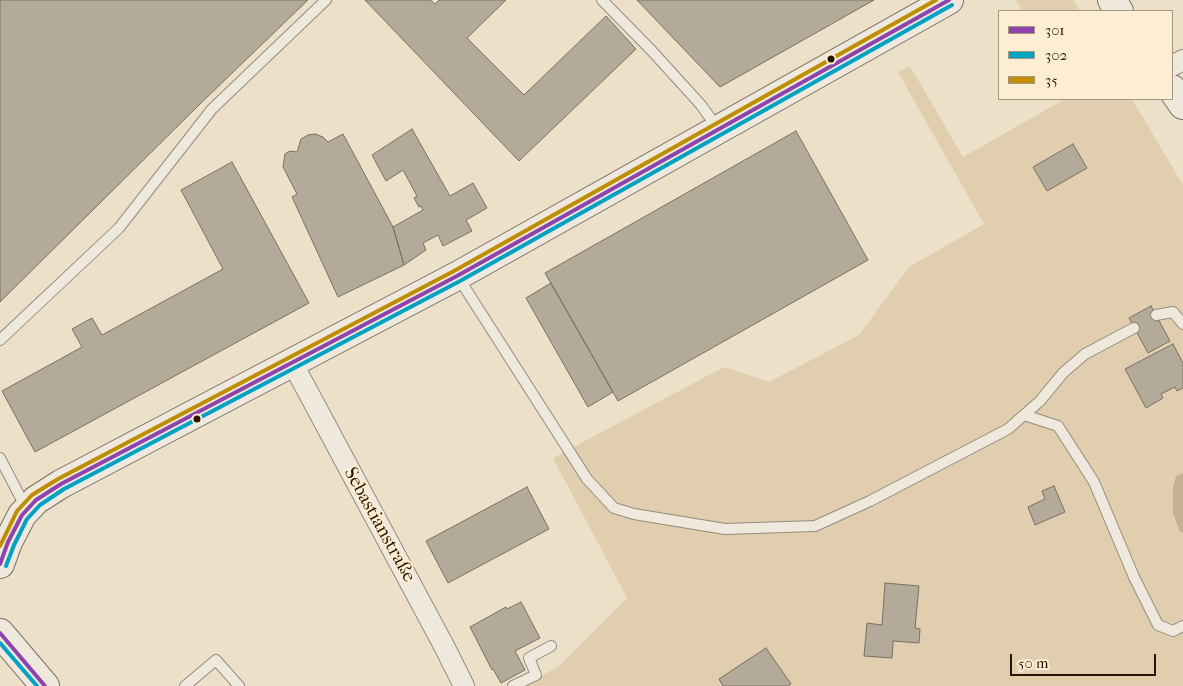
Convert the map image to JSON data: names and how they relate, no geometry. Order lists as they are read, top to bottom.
{
  "streets": {
    "street": ["Sebastianstraße"]
  },
  "lines": ["transit line 301", "transit line 35", "transit line 302"],
  "legend": ["301", "302", "35"],
  "scale_bar": "50 m"
}
